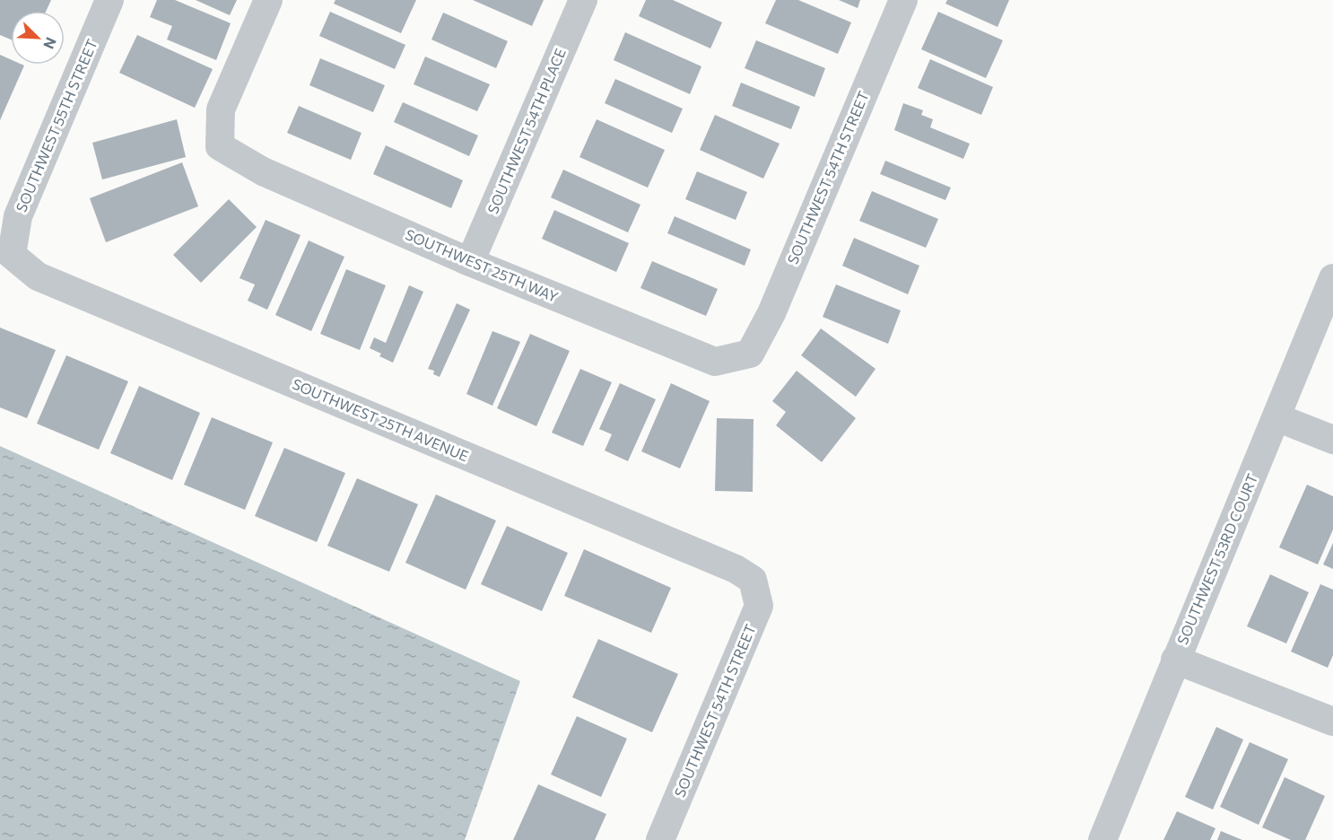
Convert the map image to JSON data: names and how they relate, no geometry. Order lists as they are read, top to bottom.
{
  "streets": {
    "street": [
      "SOUTHWEST 55TH STREET",
      "SOUTHWEST 54TH PLACE",
      "SOUTHWEST 54TH STREET",
      "SOUTHWEST 25TH WAY",
      "SOUTHWEST 25TH AVENUE",
      "SOUTHWEST 53RD COURT"
    ]
  },
  "crossings": [
    ["SOUTHWEST 55TH STREET", "SOUTHWEST 25TH AVENUE"],
    ["SOUTHWEST 54TH PLACE", "SOUTHWEST 25TH WAY"],
    ["SOUTHWEST 54TH STREET", "SOUTHWEST 25TH WAY"],
    ["SOUTHWEST 54TH STREET", "SOUTHWEST 25TH AVENUE"]
  ],
  "north": "bottom right"
}
